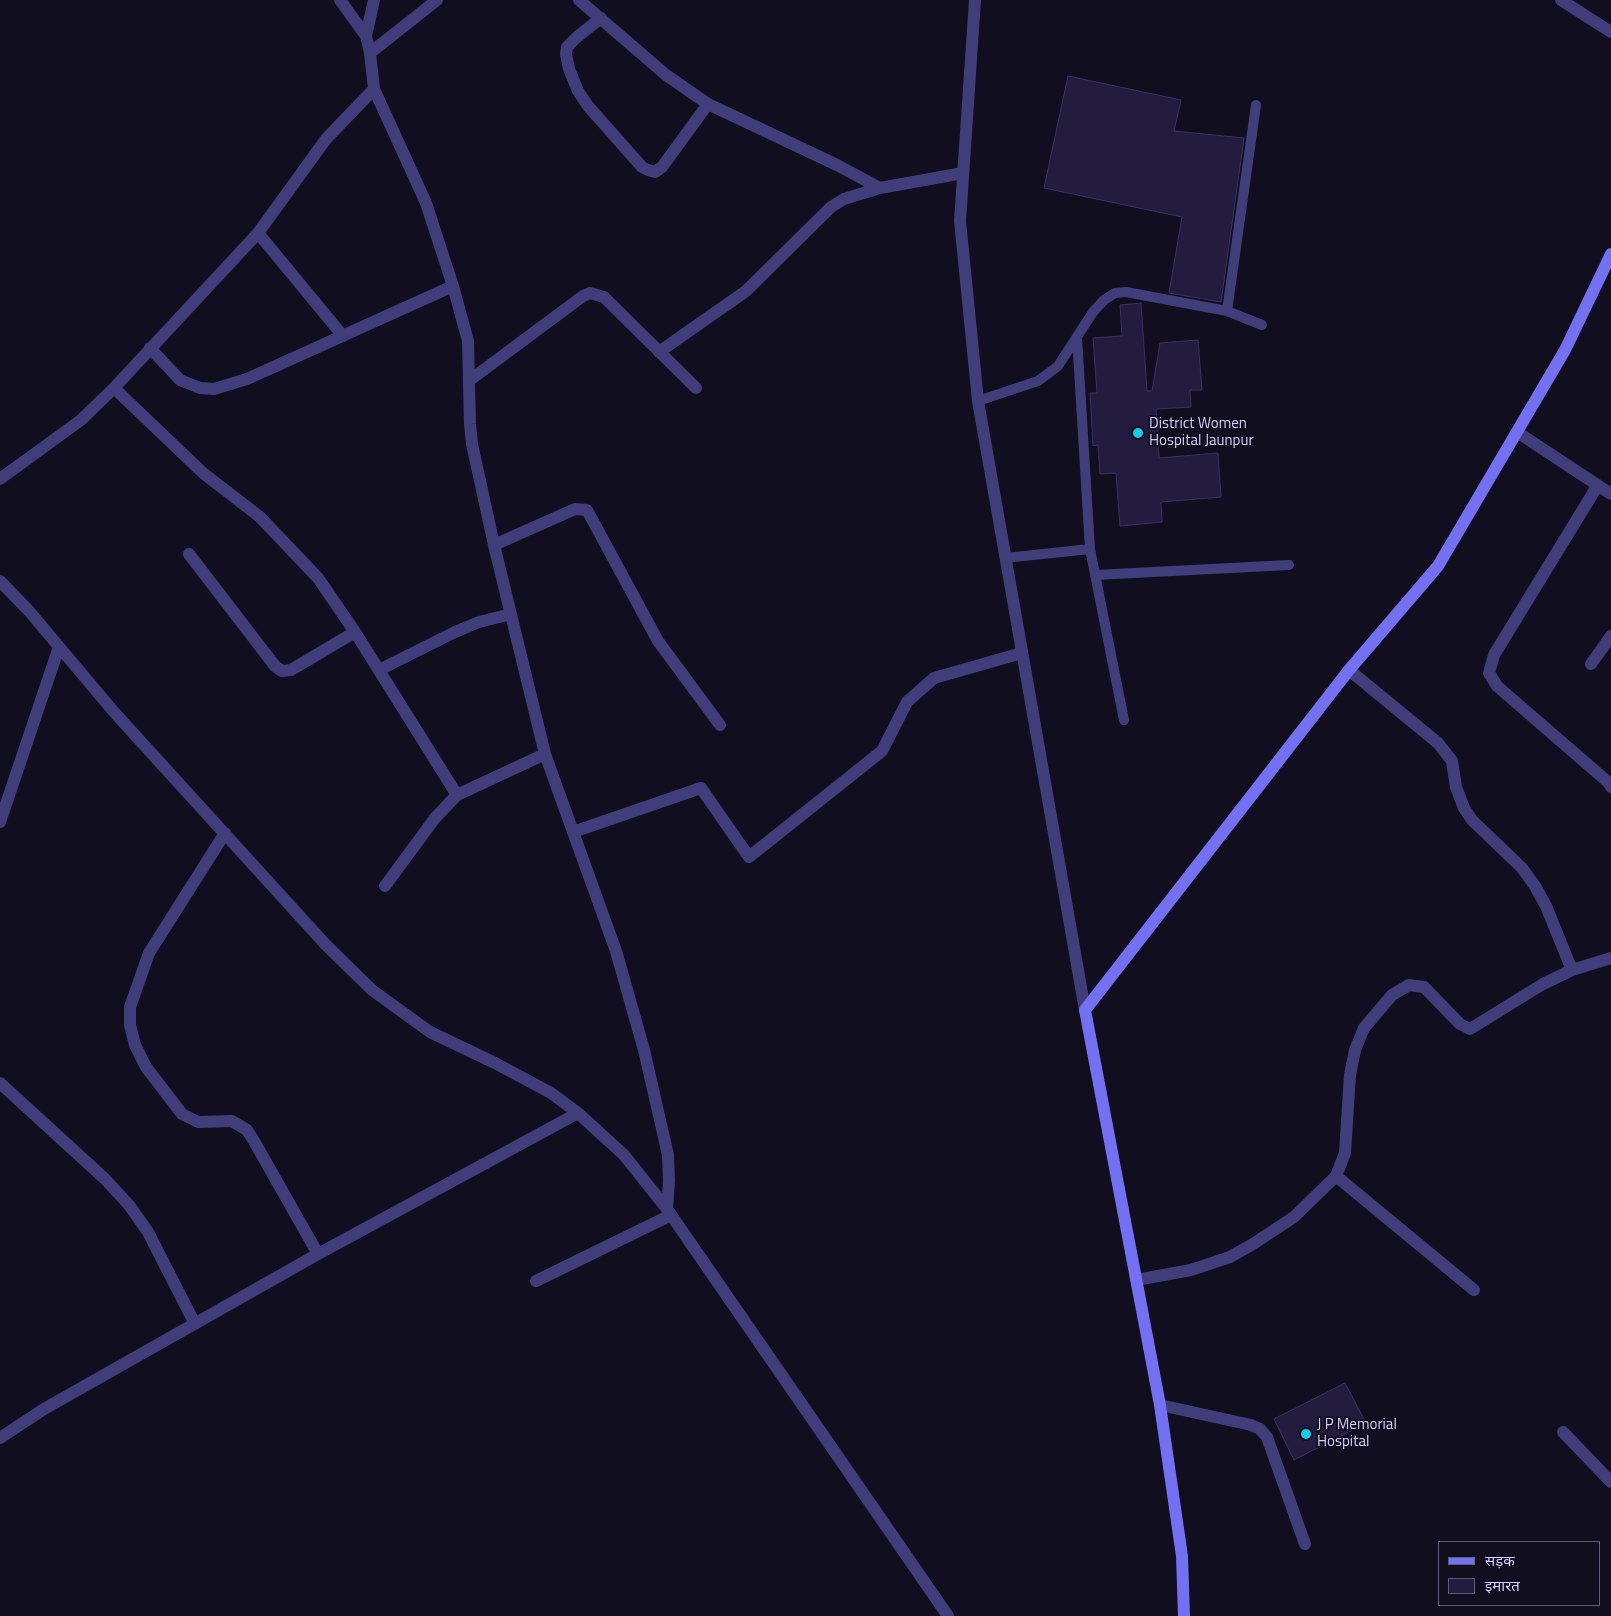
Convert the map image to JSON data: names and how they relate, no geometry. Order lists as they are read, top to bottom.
{
  "places": ["District Women Hospital Jaunpur", "J P Memorial Hospital"],
  "legend": ["सड़क", "इमारत"]
}
